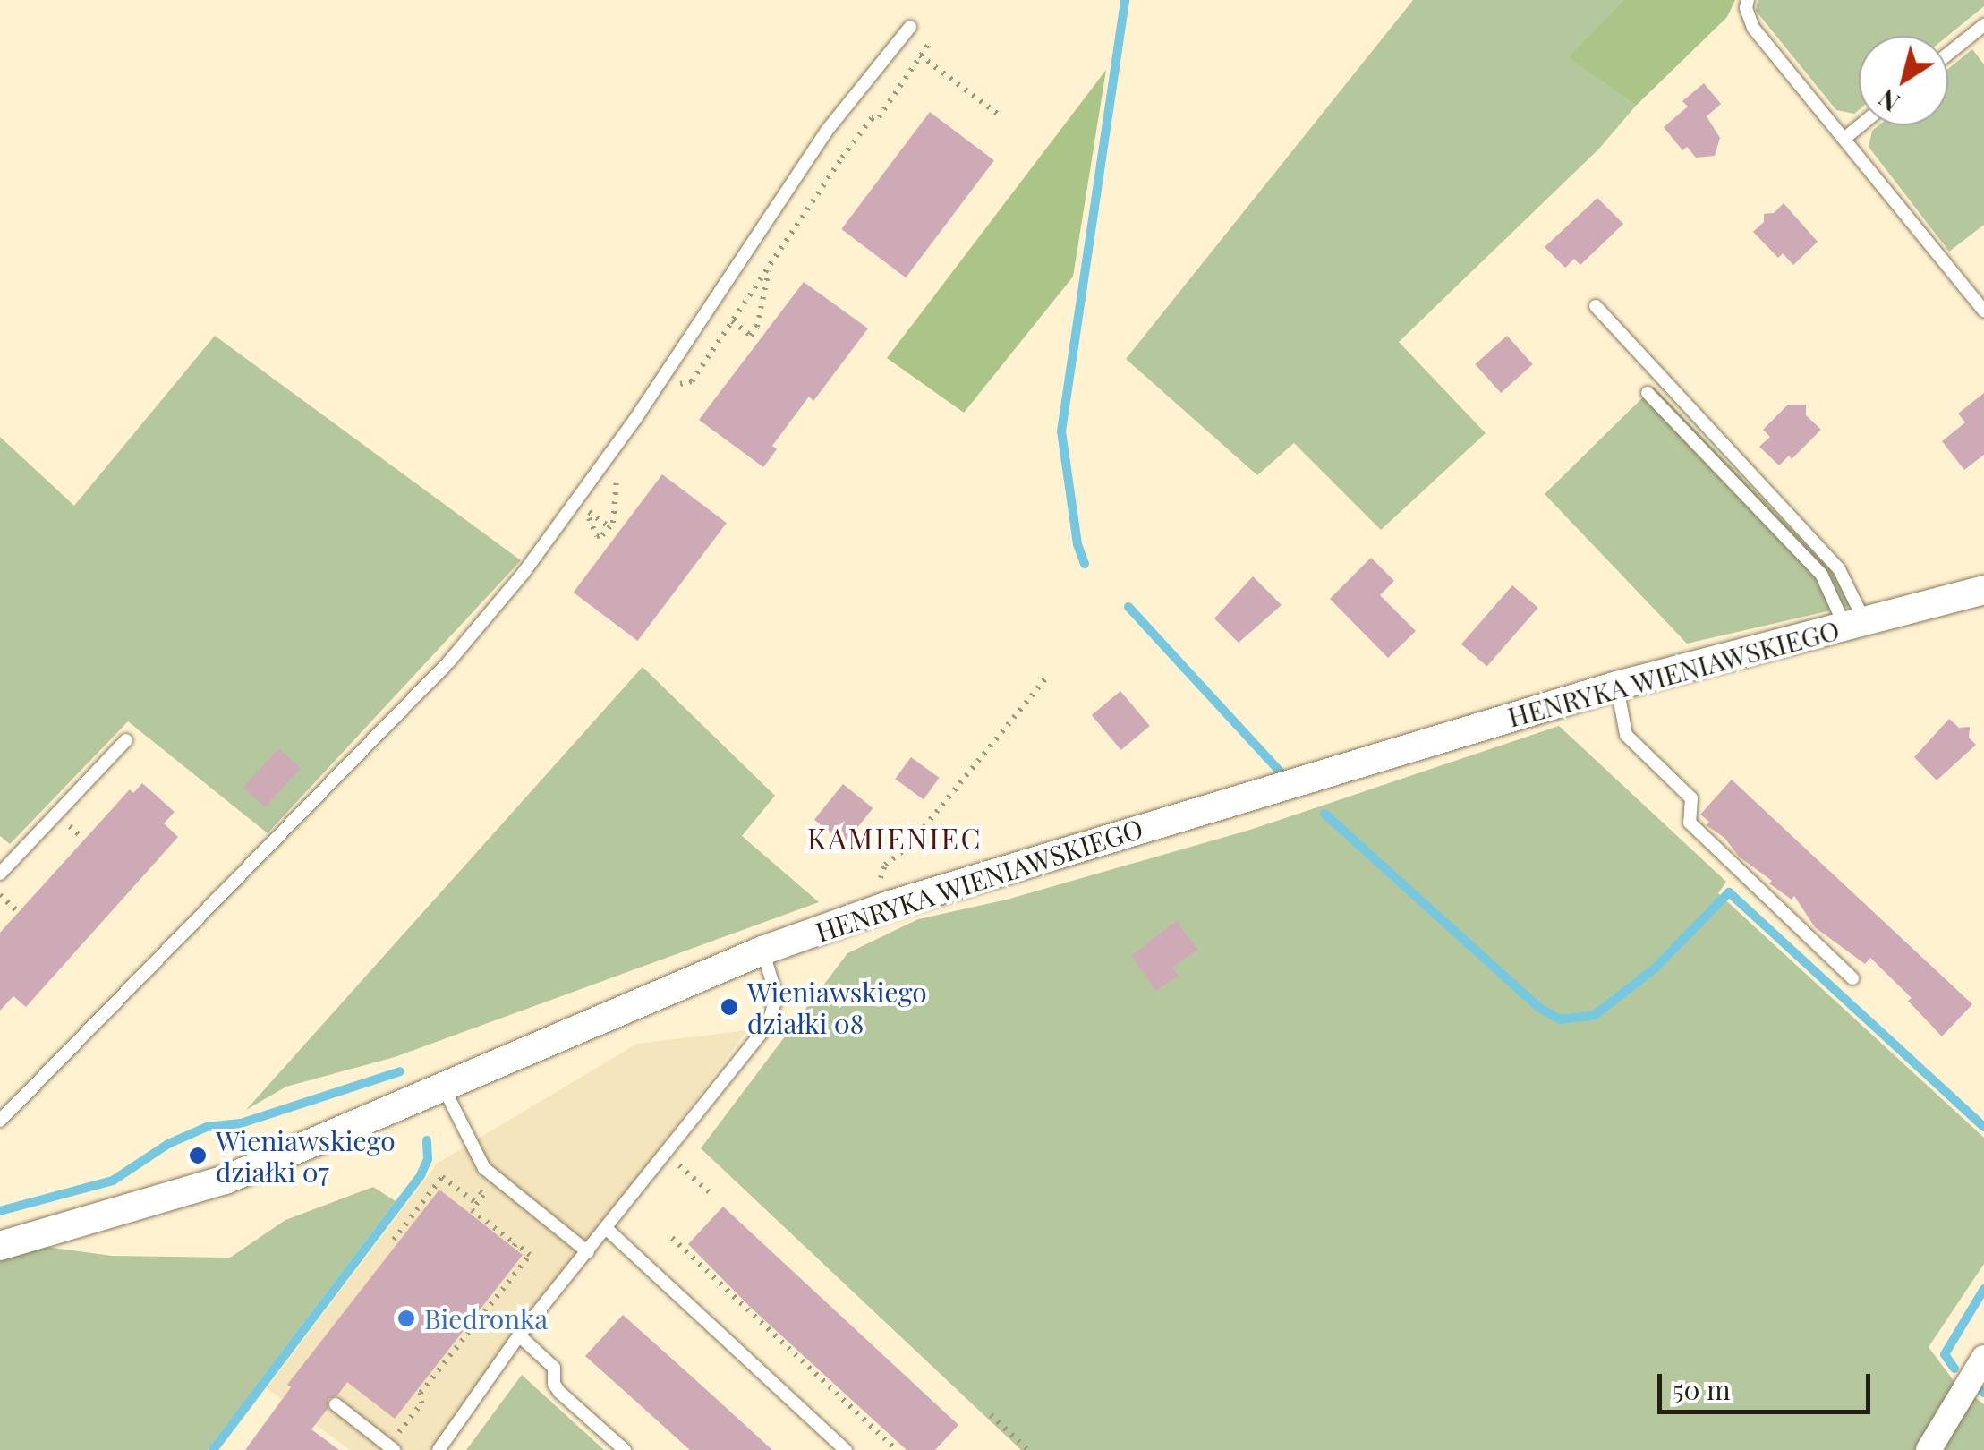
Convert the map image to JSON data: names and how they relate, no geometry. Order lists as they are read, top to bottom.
{
  "streets": {
    "street": ["HENRYKA WIENIAWSKIEGO"]
  },
  "districts": ["KAMIENIEC"],
  "places": ["Wieniawskiego działki 08", "Wieniawskiego działki 07", "Biedronka"],
  "scale_bar": "50 m",
  "north": "bottom left"
}
